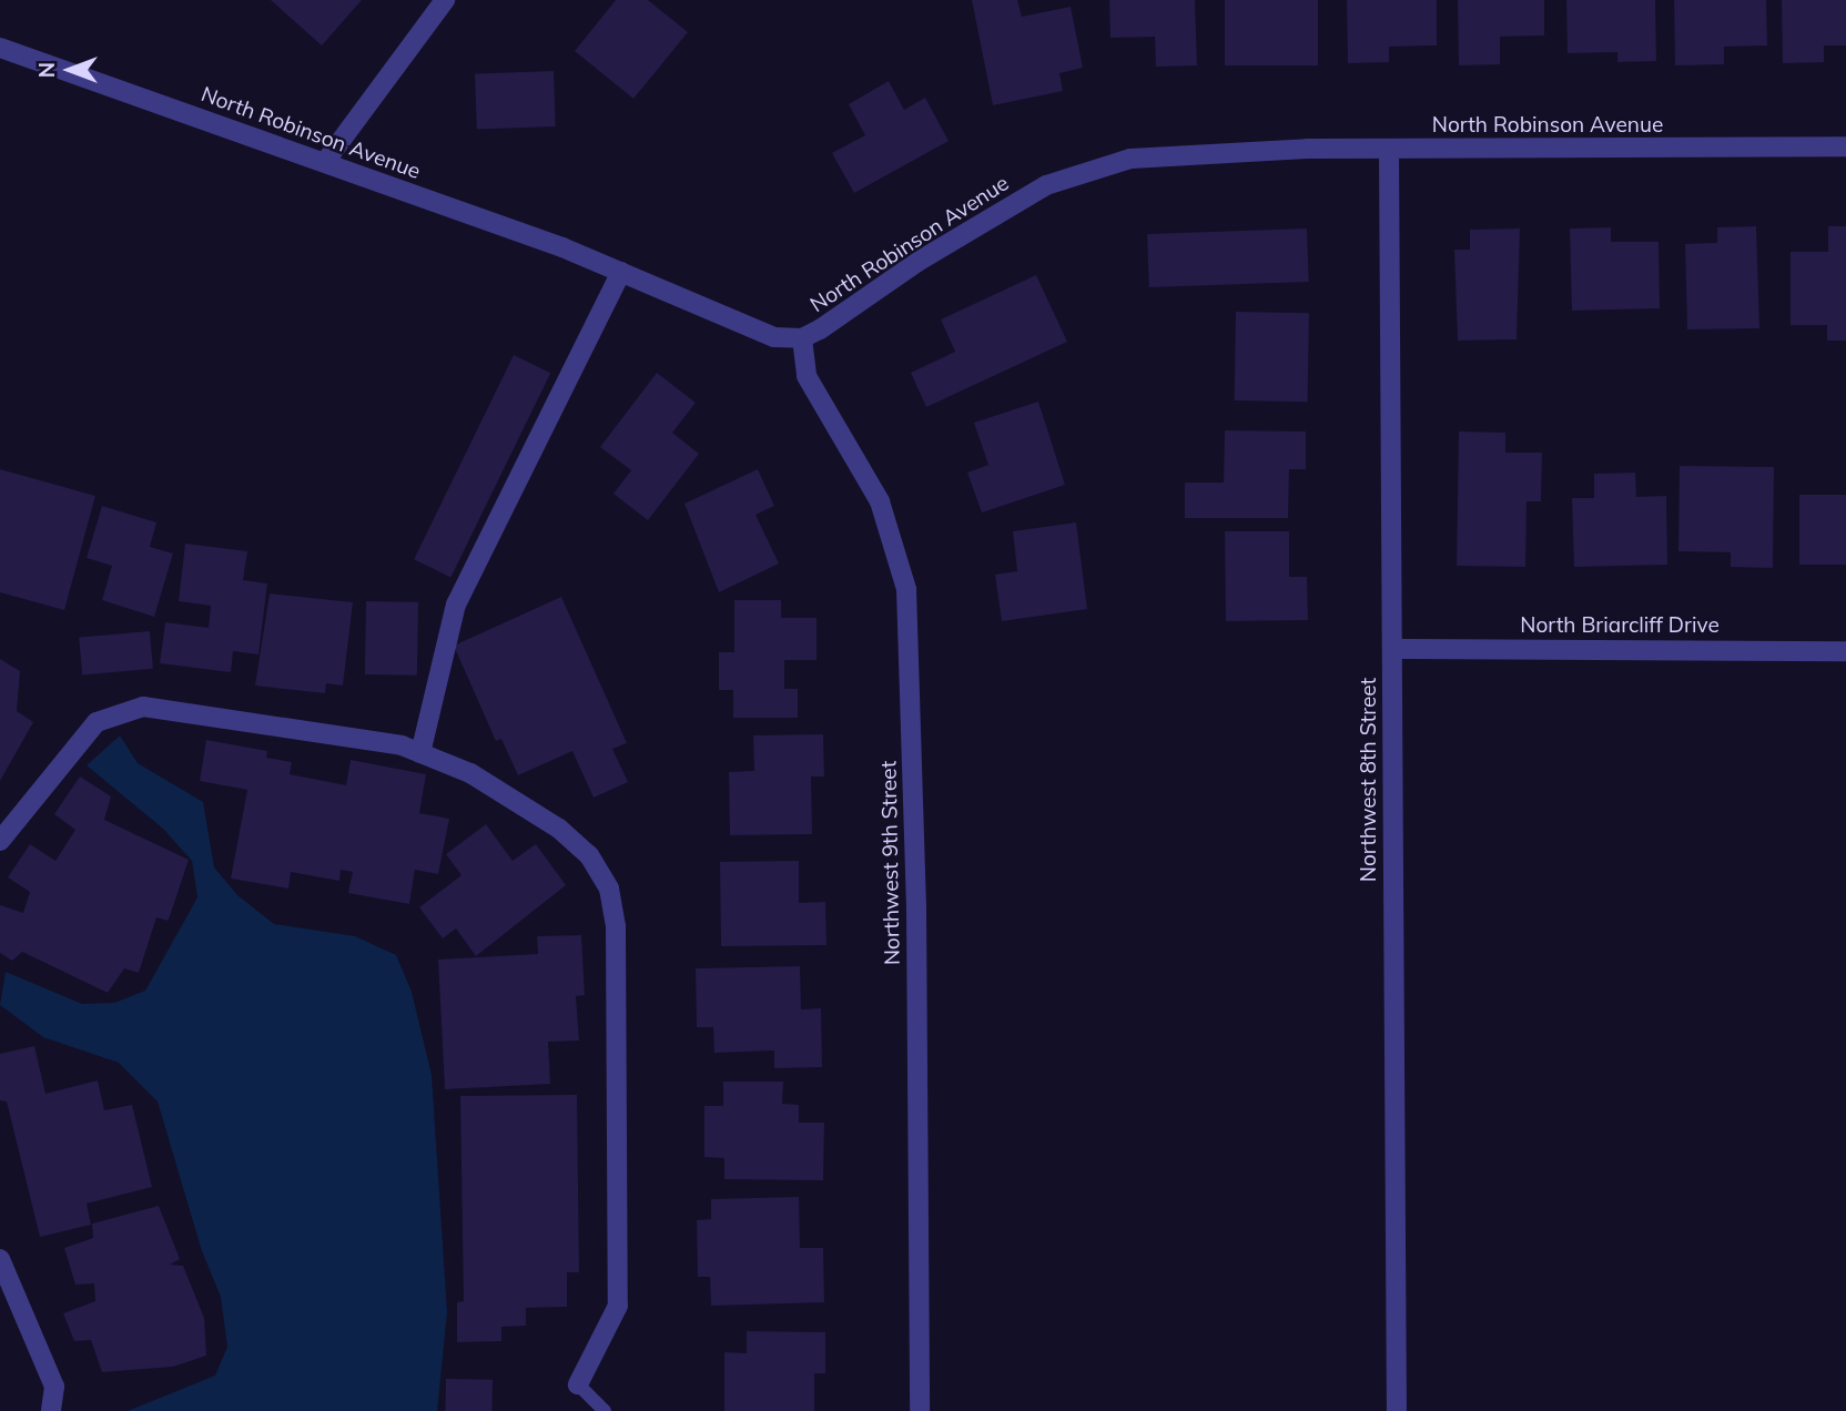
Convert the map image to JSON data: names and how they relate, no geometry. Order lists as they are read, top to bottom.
{
  "streets": {
    "street": [
      "North Robinson Avenue",
      "North Briarcliff Drive",
      "Northwest 8th Street",
      "Northwest 9th Street"
    ]
  },
  "crossings": [
    ["North Robinson Avenue", "Northwest 8th Street"],
    ["North Robinson Avenue", "Northwest 9th Street"],
    ["North Briarcliff Drive", "Northwest 8th Street"]
  ],
  "north": "left"
}
